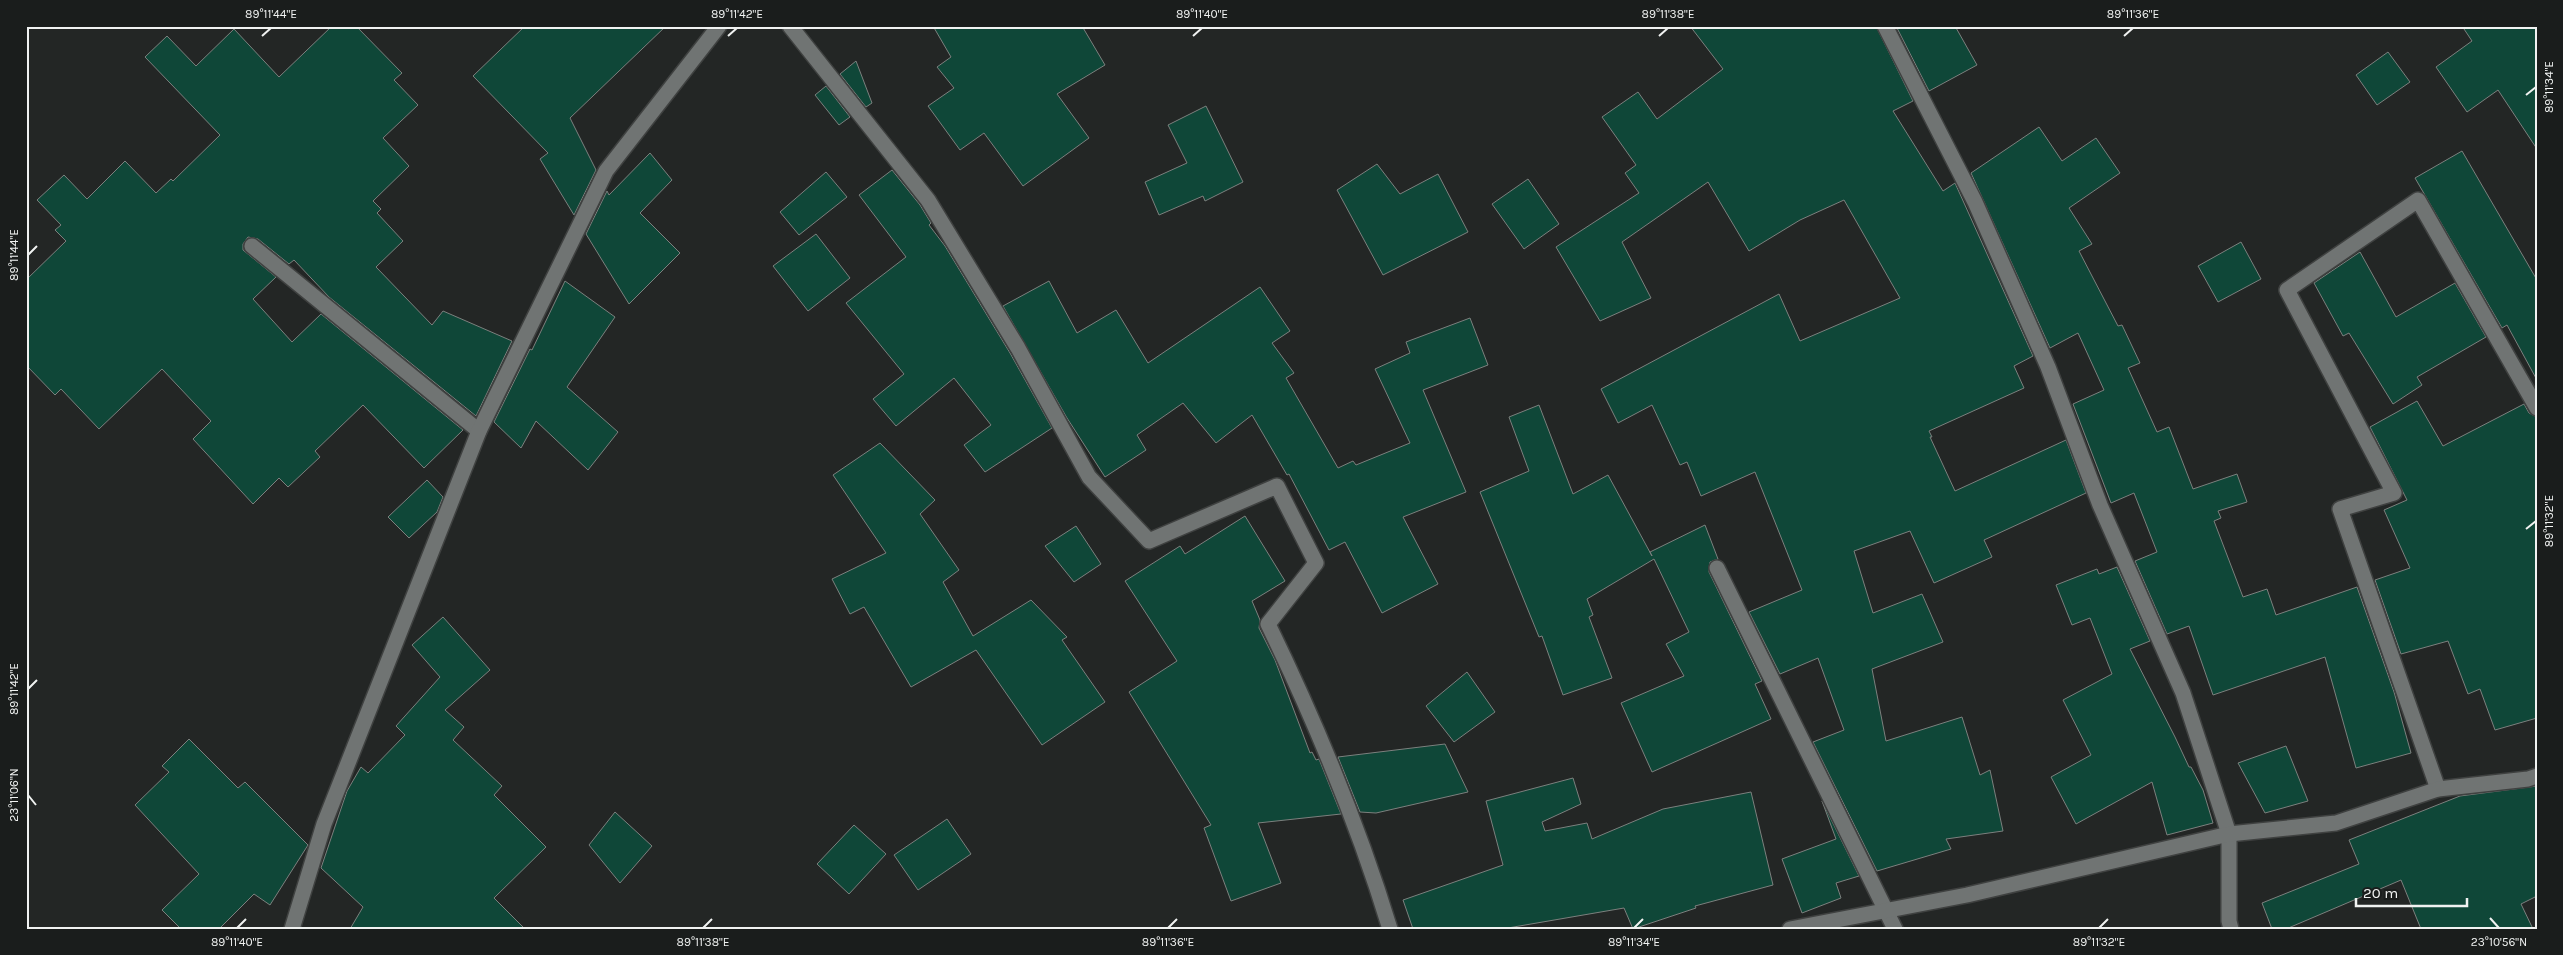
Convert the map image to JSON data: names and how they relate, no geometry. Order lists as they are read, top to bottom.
{
  "scale_bar": "20 m",
  "coordinates": [
    "89°11'44\"E",
    "89°11'42\"E",
    "89°11'40\"E",
    "89°11'38\"E",
    "89°11'36\"E",
    "89°11'34\"E",
    "89°11'32\"E",
    "23°11'06\"N",
    "23°10'56\"N"
  ]
}
